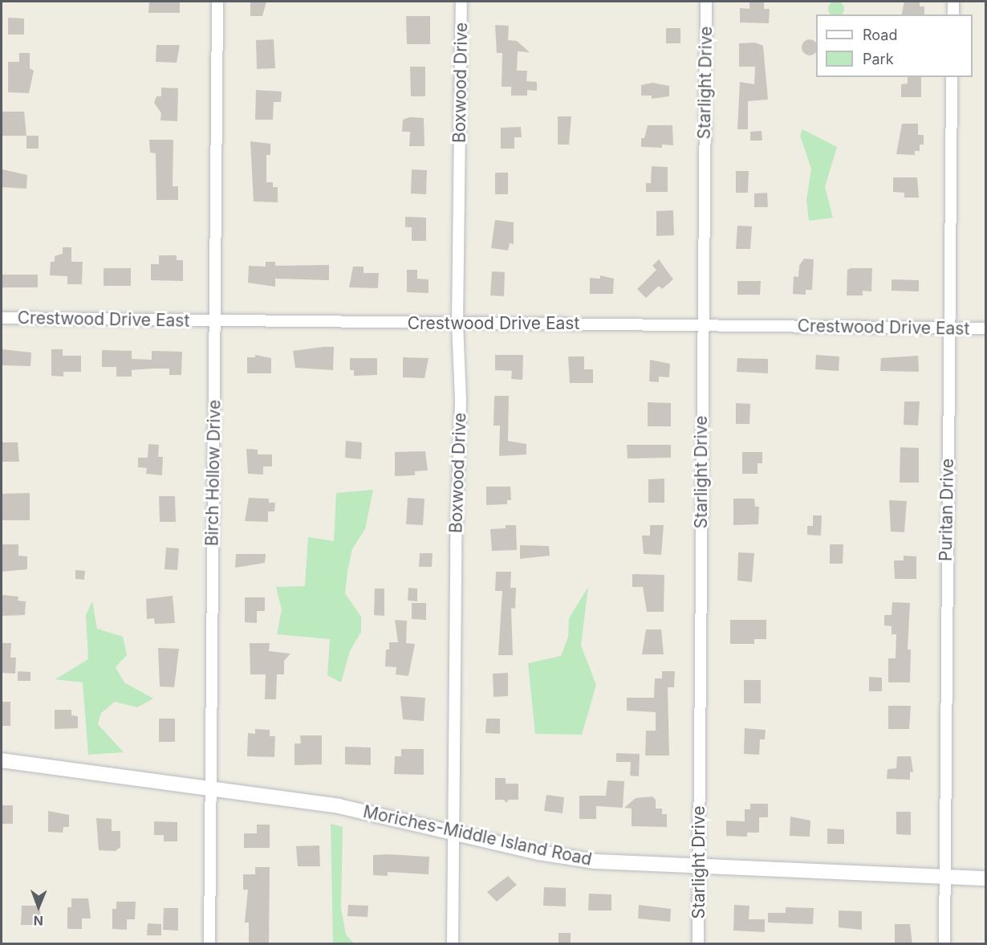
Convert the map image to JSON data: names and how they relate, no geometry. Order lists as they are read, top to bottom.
{
  "streets": {
    "main road": ["Moriches-Middle Island Road"],
    "street": [
      "Boxwood Drive",
      "Starlight Drive",
      "Crestwood Drive East",
      "Birch Hollow Drive",
      "Puritan Drive"
    ]
  },
  "crossings": [
    ["Boxwood Drive", "Crestwood Drive East"],
    ["Boxwood Drive", "Moriches-Middle Island Road"],
    ["Starlight Drive", "Crestwood Drive East"],
    ["Starlight Drive", "Moriches-Middle Island Road"],
    ["Crestwood Drive East", "Birch Hollow Drive"],
    ["Crestwood Drive East", "Puritan Drive"],
    ["Birch Hollow Drive", "Moriches-Middle Island Road"],
    ["Puritan Drive", "Moriches-Middle Island Road"]
  ],
  "legend": ["Road", "Park"],
  "north": "bottom"
}
